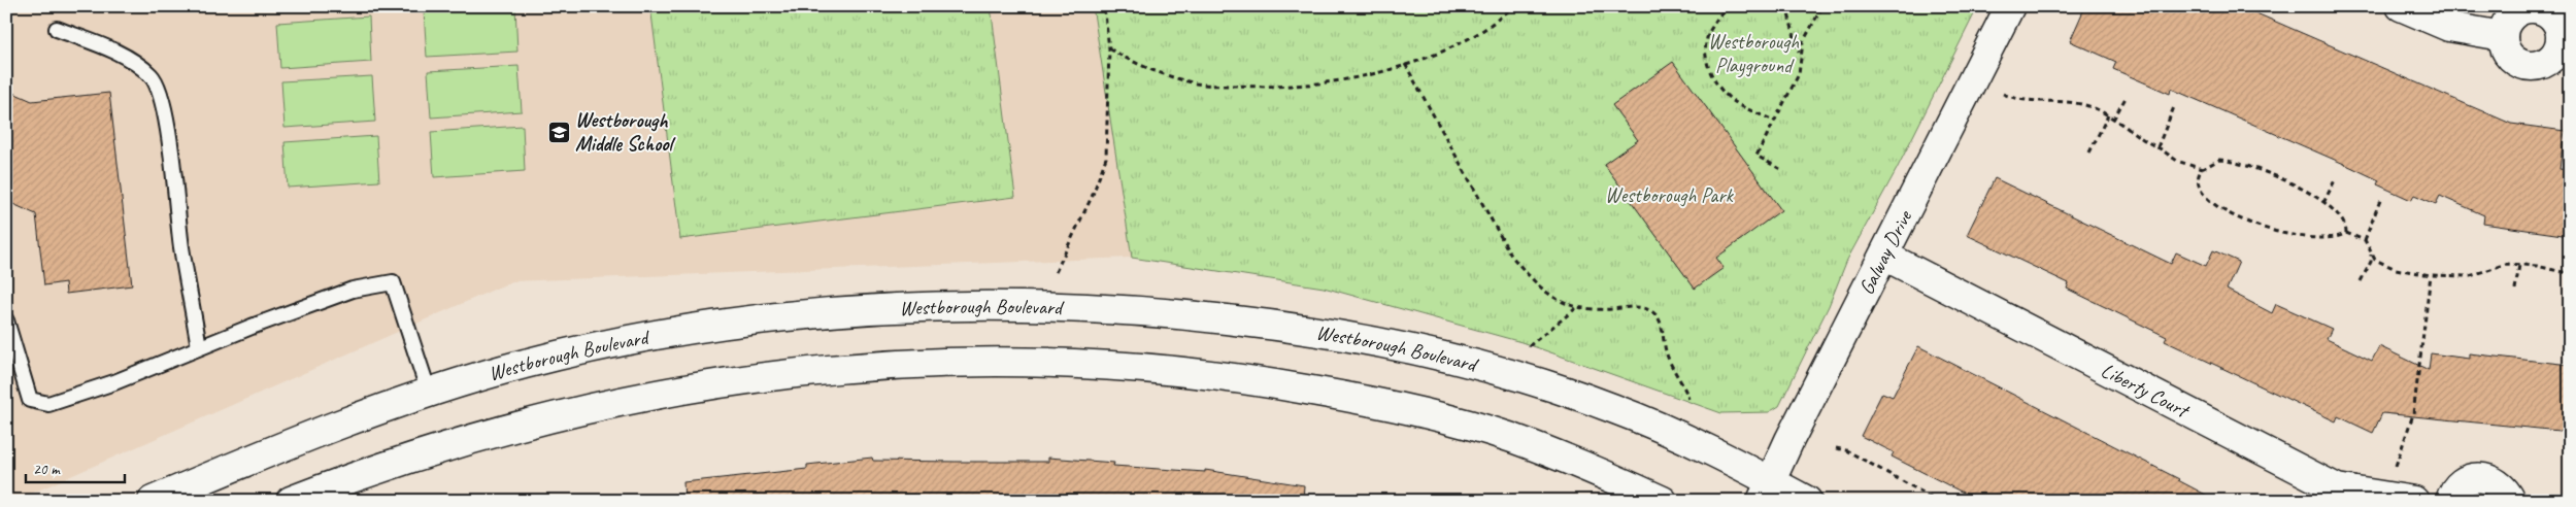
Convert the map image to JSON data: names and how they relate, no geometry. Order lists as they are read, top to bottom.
{
  "streets": {
    "main road": ["Galway Drive", "Westborough Boulevard", "Liberty Court"]
  },
  "crossings": [
    ["Galway Drive", "Westborough Boulevard"],
    ["Galway Drive", "Liberty Court"]
  ],
  "parks": ["Westborough Playground", "Westborough Park"],
  "places": {
    "school or university": ["Westborough Middle School"]
  },
  "scale_bar": "20 m"
}
